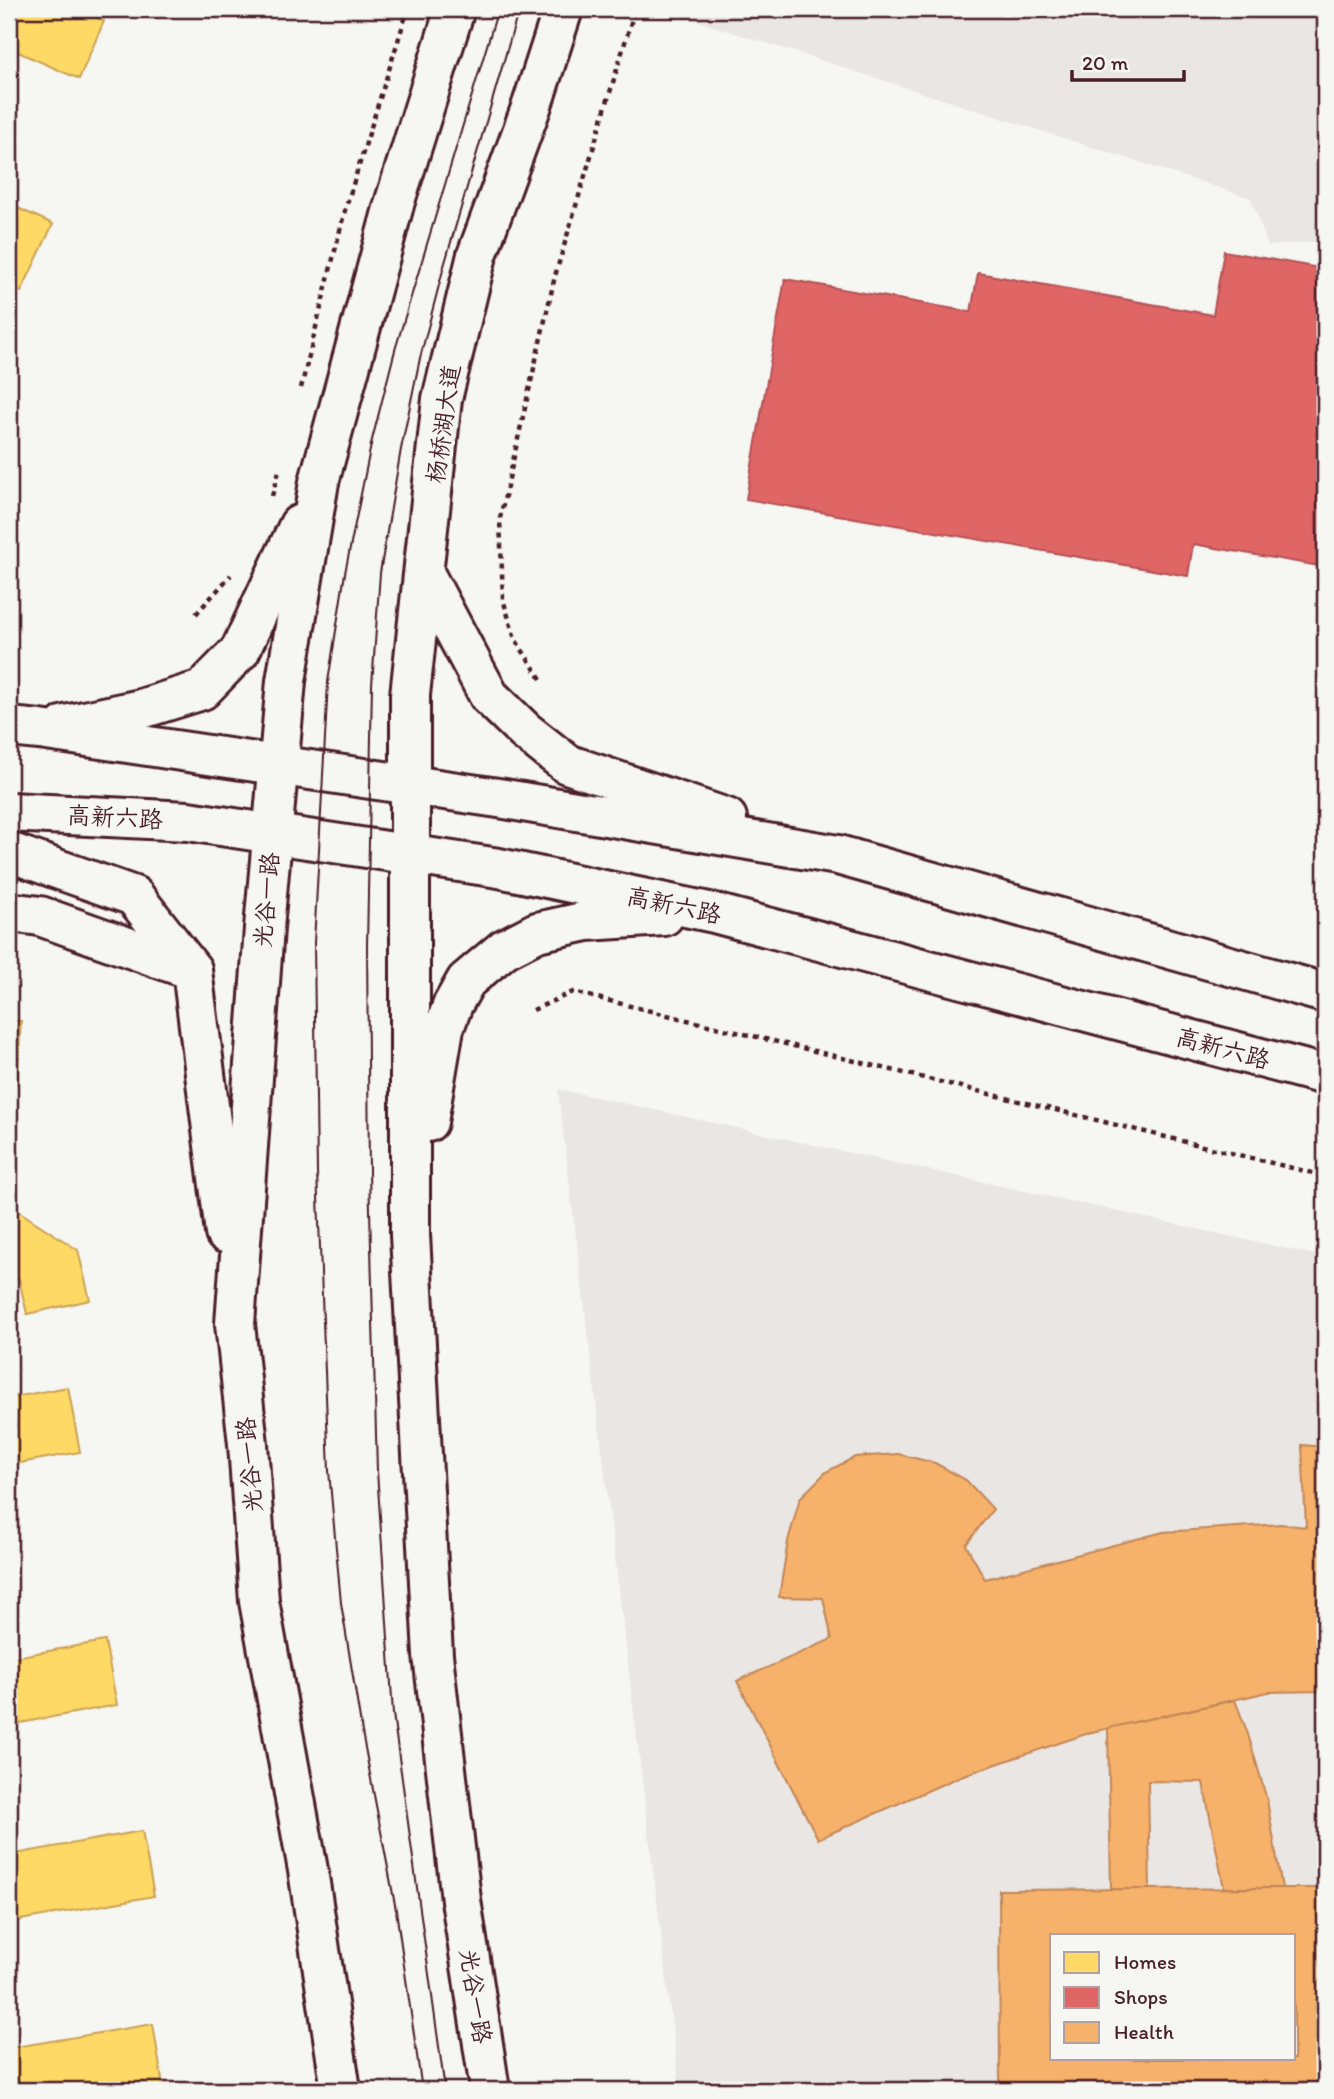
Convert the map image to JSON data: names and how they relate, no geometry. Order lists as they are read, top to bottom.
{
  "streets": {
    "main road": ["杨桥湖大道", "高新六路", "光谷一路"]
  },
  "crossings": [
    ["杨桥湖大道", "高新六路"],
    ["杨桥湖大道", "光谷一路"],
    ["高新六路", "光谷一路"]
  ],
  "legend": ["Homes", "Shops", "Health"],
  "scale_bar": "20 m"
}
